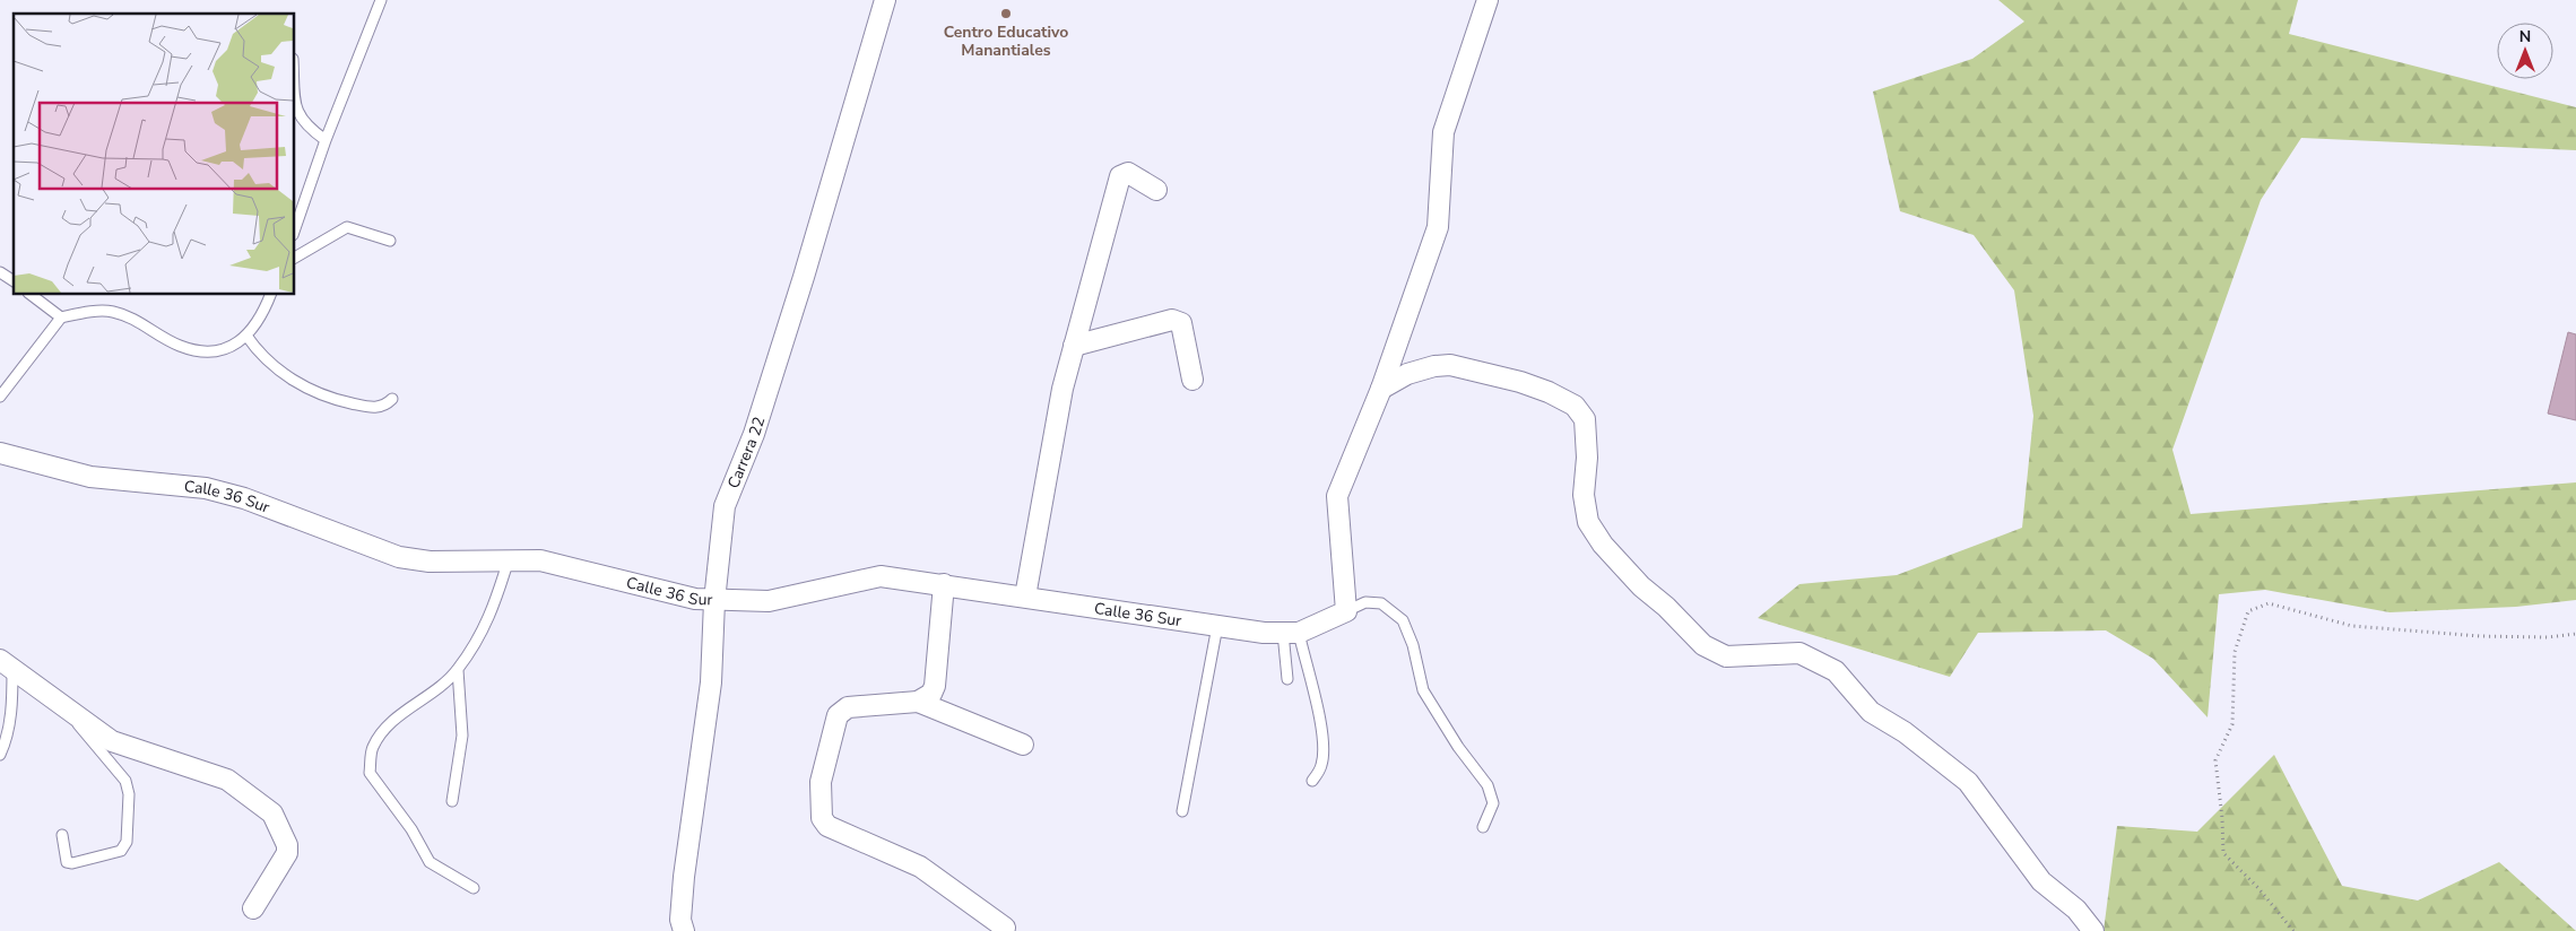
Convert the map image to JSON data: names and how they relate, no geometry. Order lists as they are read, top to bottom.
{
  "streets": {
    "street": ["Carrera 22", "Calle 36 Sur"]
  },
  "crossings": [
    ["Carrera 22", "Calle 36 Sur"]
  ],
  "places": ["Centro Educativo Manantiales"],
  "north": "top"
}
